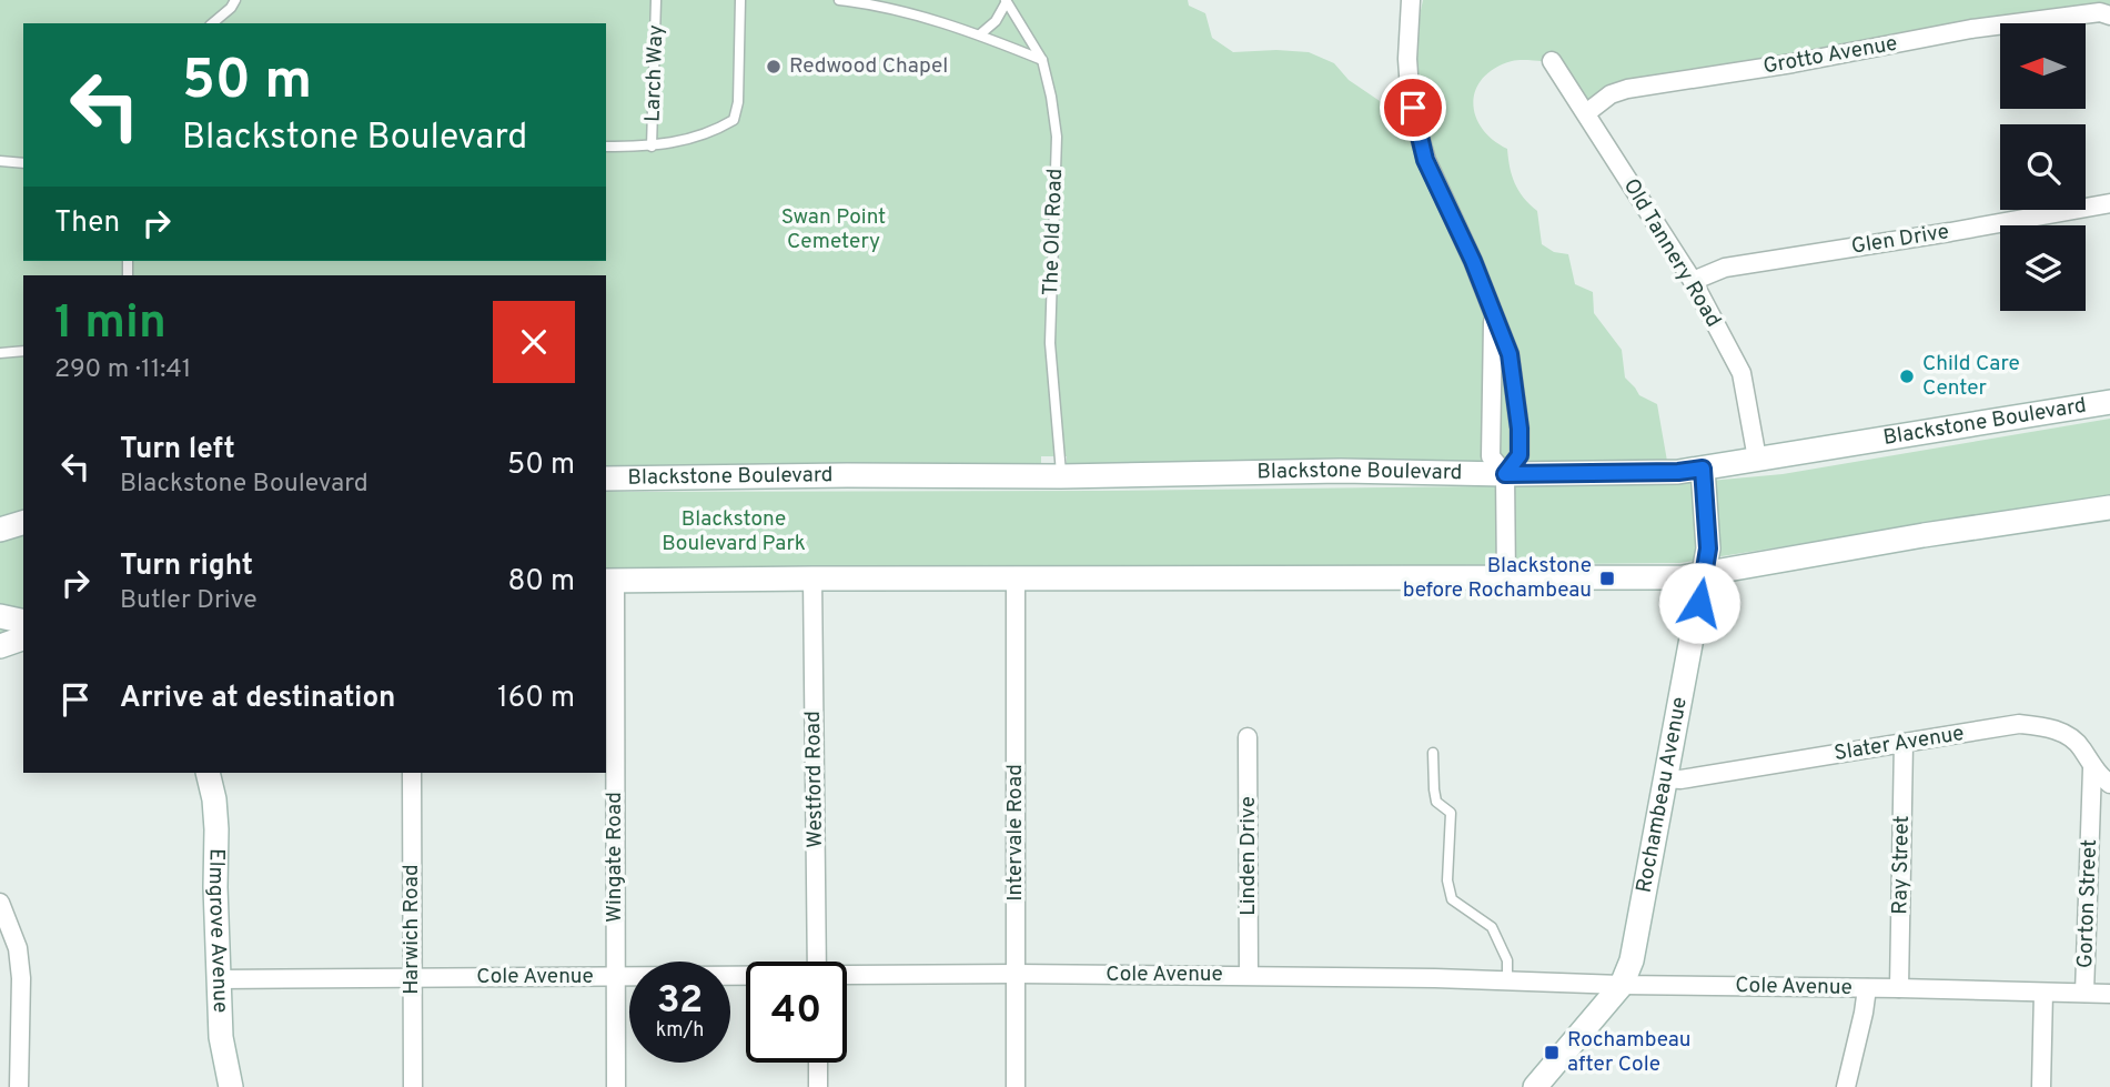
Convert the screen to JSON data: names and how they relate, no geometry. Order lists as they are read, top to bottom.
{
  "streets": {
    "main road": ["Blackstone Boulevard", "Rochambeau Avenue", "Elmgrove Avenue"],
    "street": [
      "Grotto Avenue",
      "Glen Drive",
      "Old Tannery Road",
      "Slater Avenue",
      "Westford Road",
      "Intervale Road",
      "Linden Drive",
      "Wingate Road",
      "Ray Street",
      "Gorton Street",
      "Harwich Road",
      "Cole Avenue"
    ],
    "lane": ["Larch Way", "The Old Road"]
  },
  "crossings": [
    ["Grotto Avenue", "Old Tannery Road"],
    ["The Old Road", "Blackstone Boulevard"],
    ["Glen Drive", "Old Tannery Road"],
    ["Old Tannery Road", "Blackstone Boulevard"],
    ["Blackstone Boulevard", "Rochambeau Avenue"],
    ["Slater Avenue", "Rochambeau Avenue"],
    ["Slater Avenue", "Ray Street"],
    ["Slater Avenue", "Gorton Street"],
    ["Rochambeau Avenue", "Cole Avenue"],
    ["Intervale Road", "Cole Avenue"],
    ["Linden Drive", "Cole Avenue"],
    ["Wingate Road", "Cole Avenue"],
    ["Ray Street", "Cole Avenue"],
    ["Gorton Street", "Cole Avenue"],
    ["Elmgrove Avenue", "Cole Avenue"],
    ["Harwich Road", "Cole Avenue"]
  ],
  "parks": ["Swan Point Cemetery", "Blackstone Boulevard Park"],
  "places": {
    "other": ["Redwood Chapel", "Child Care Center"],
    "transit": ["Blackstone before Rochambeau", "Rochambeau after Cole"]
  },
  "north": "left",
  "page": {
    "turn": ["50 m", "Blackstone Boulevard"],
    "then": "Then",
    "heading": ["1 min", "290 m · 11:41"],
    "list": [
      {
        "name": "Turn left",
        "note": "Blackstone Boulevard",
        "value": "50 m"
      },
      {
        "name": "Turn right",
        "note": "Butler Drive",
        "value": "80 m"
      },
      {
        "name": "Arrive at destination",
        "value": "160 m"
      }
    ],
    "speed": "32 km/h",
    "limit": "40"
  }
}
